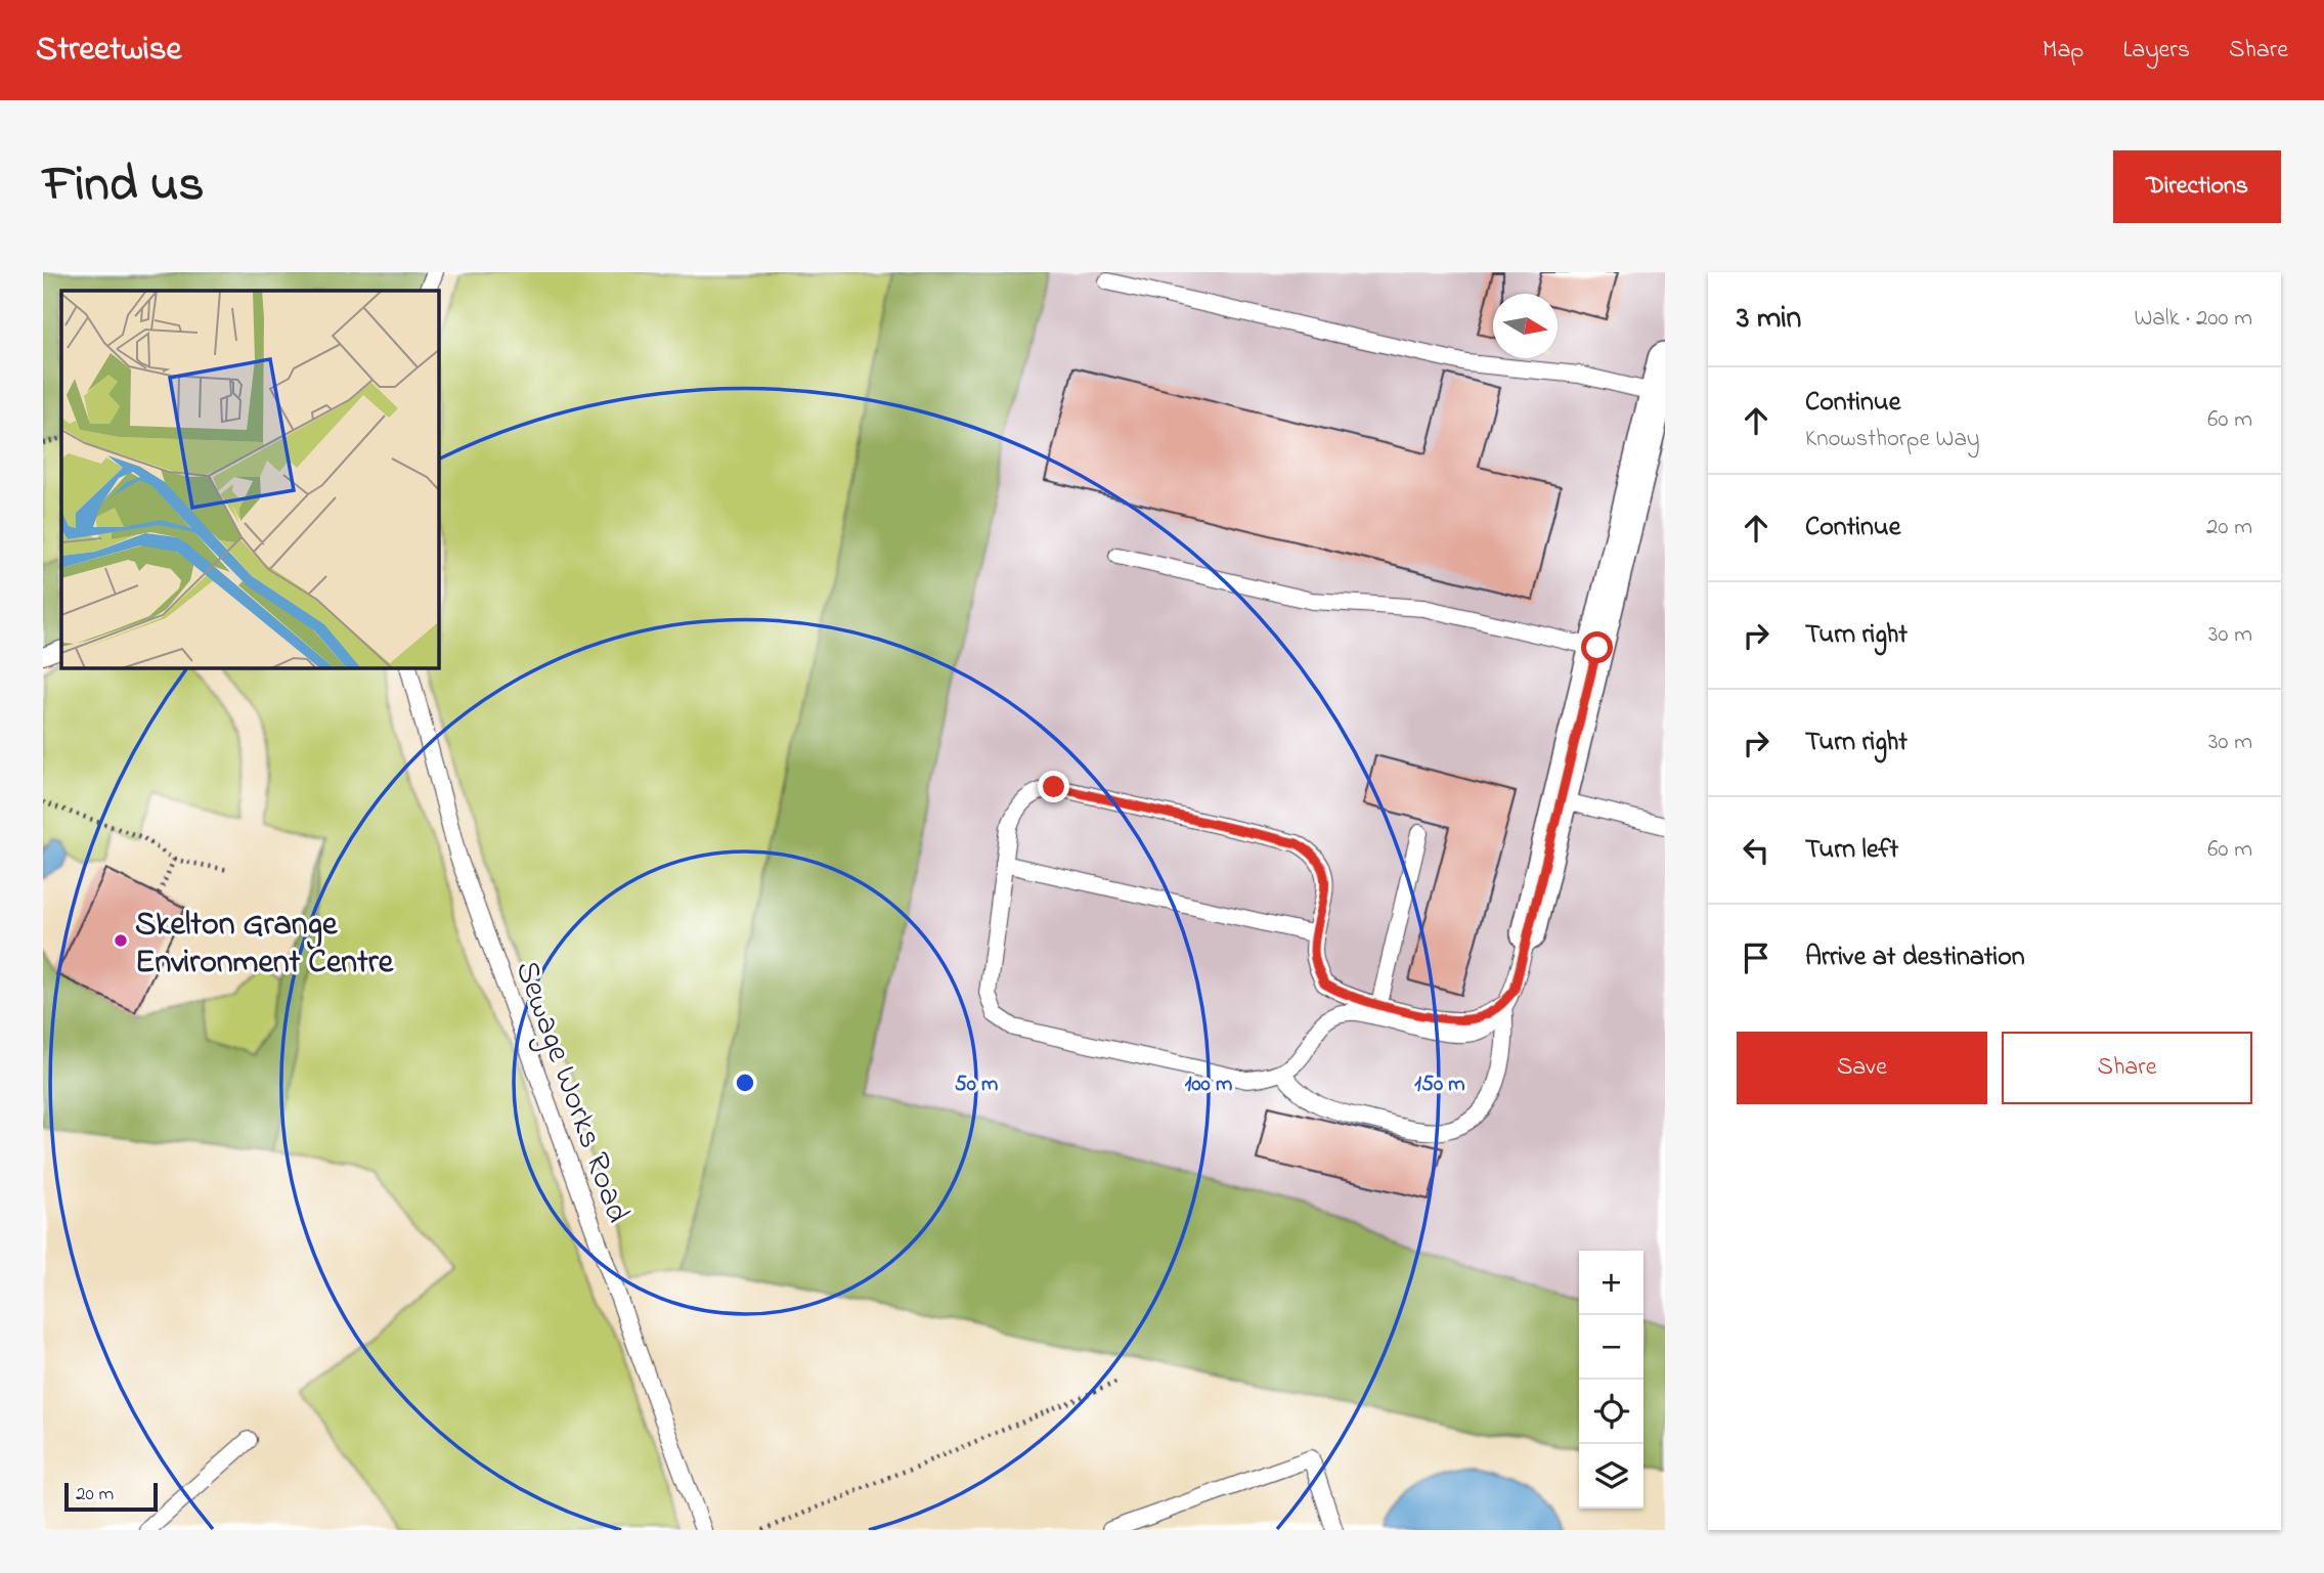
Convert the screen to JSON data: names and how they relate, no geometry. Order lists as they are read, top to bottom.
{
  "streets": {
    "lane": ["Sewage Works Road"]
  },
  "places": ["Skelton Grange Environment Centre"],
  "scale_bar": "20 m",
  "north": "right",
  "page": {
    "header": "Streetwise",
    "nav": ["Map", "Layers", "Share"],
    "title": "Find us",
    "buttons": [
      "Directions",
      ["Save", "Share"]
    ],
    "heading": ["3 min", "Walk · 200 m"],
    "list": [
      ["Continue", "Knowsthorpe Way", "60 m"],
      ["Continue", "20 m"],
      ["Turn right", "30 m"],
      ["Turn right", "30 m"],
      ["Turn left", "60 m"],
      "Arrive at destination"
    ],
    "map_buttons": ["+", "−"],
    "scale": "20 m"
  },
  "rings": ["50 m", "100 m", "150 m"]
}
